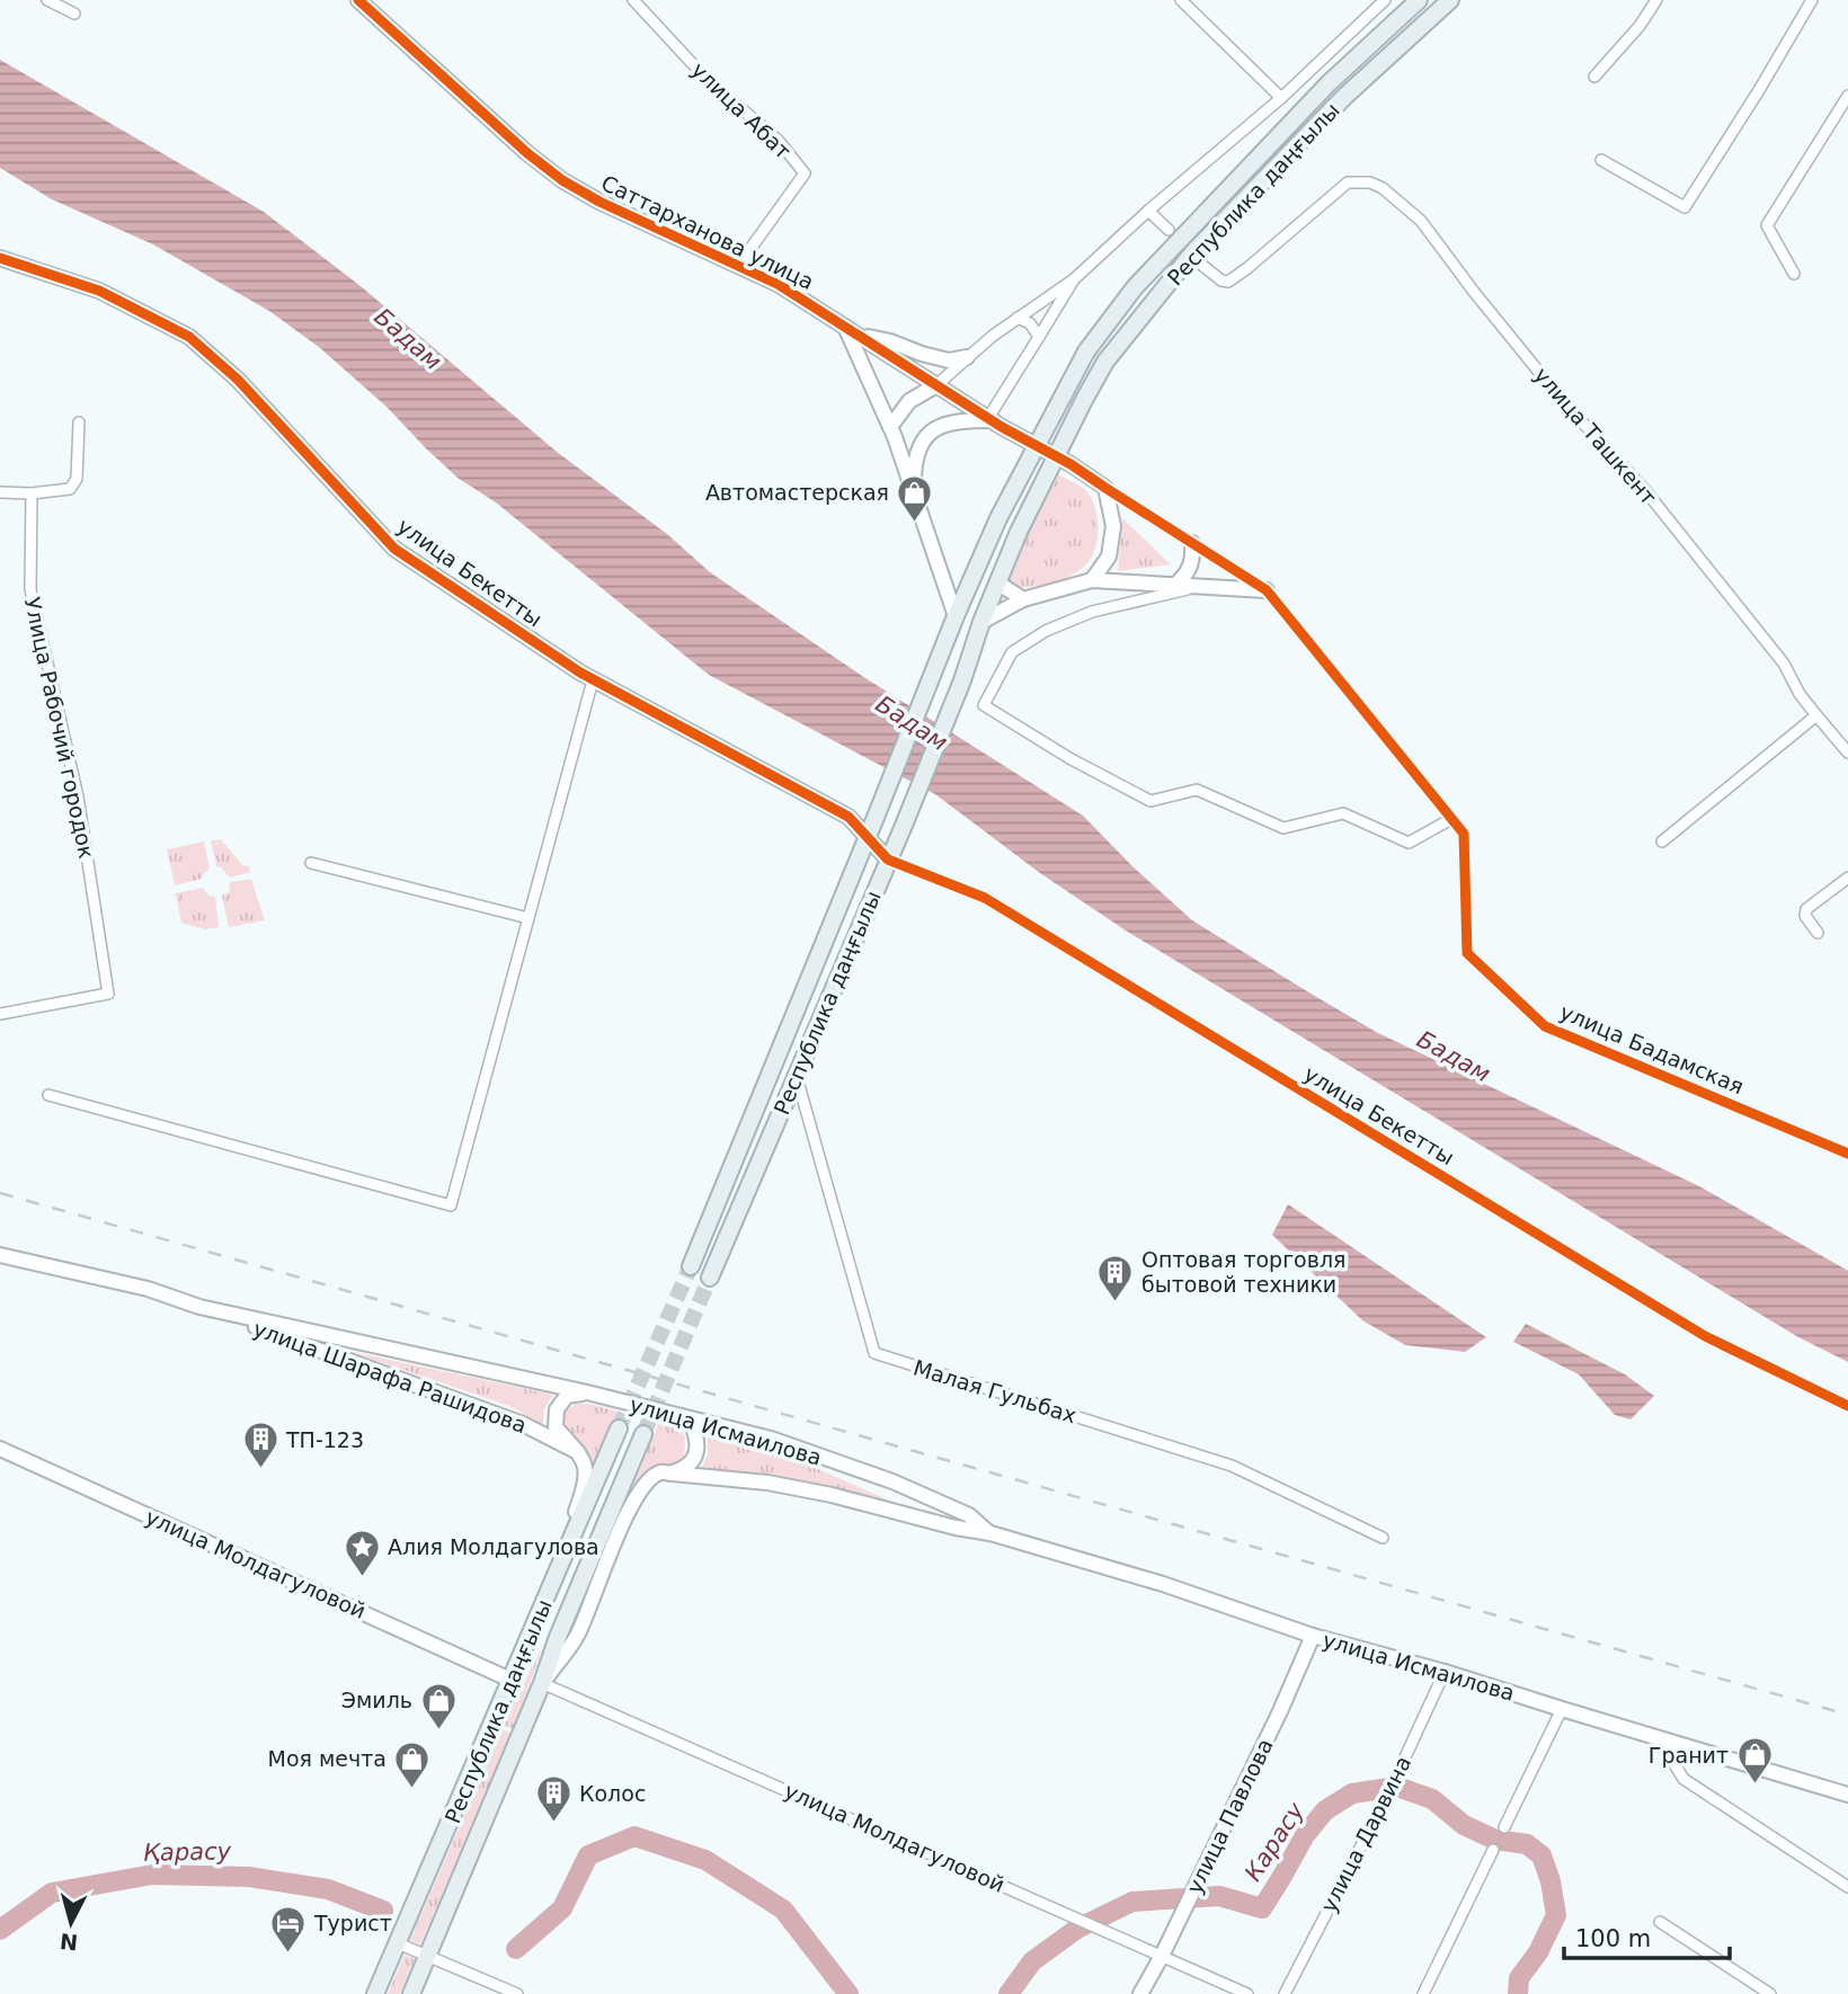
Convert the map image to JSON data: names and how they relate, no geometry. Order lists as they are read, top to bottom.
{
  "streets": {
    "main road": ["Республика даңғылы"],
    "street": [
      "улица Абат",
      "Саттарханова улица",
      "улица Ташкент",
      "улица Бекетты",
      "Улица Рабочий городок",
      "улица Бадамская",
      "улица Шарафа Рашидова",
      "Малая Гульбах",
      "улица Исмаилова",
      "улица Молдагуловой",
      "улица Павлова",
      "улица Дарвина"
    ]
  },
  "crossings": [
    ["улица Абат", "Саттарханова улица"],
    ["Республика даңғылы", "улица Бекетты"],
    ["Республика даңғылы", "Малая Гульбах"],
    ["Республика даңғылы", "улица Молдагуловой"],
    ["Саттарханова улица", "улица Бадамская"],
    ["улица Шарафа Рашидова", "улица Исмаилова"],
    ["улица Исмаилова", "улица Павлова"],
    ["улица Исмаилова", "улица Дарвина"],
    ["улица Молдагуловой", "улица Павлова"]
  ],
  "water": ["Бадам", "Карасу", "Қарасу"],
  "places": {
    "shop": [
      "Автомастерская",
      "Эмиль",
      "Гранит",
      "Моя мечта"
    ],
    "building": ["Оптовая торговля бытовой техники", "ТП-123", "Колос"],
    "place": ["Алия Молдагулова"],
    "hotel": ["Турист"]
  },
  "scale_bar": "100 m",
  "north": "bottom"
}
